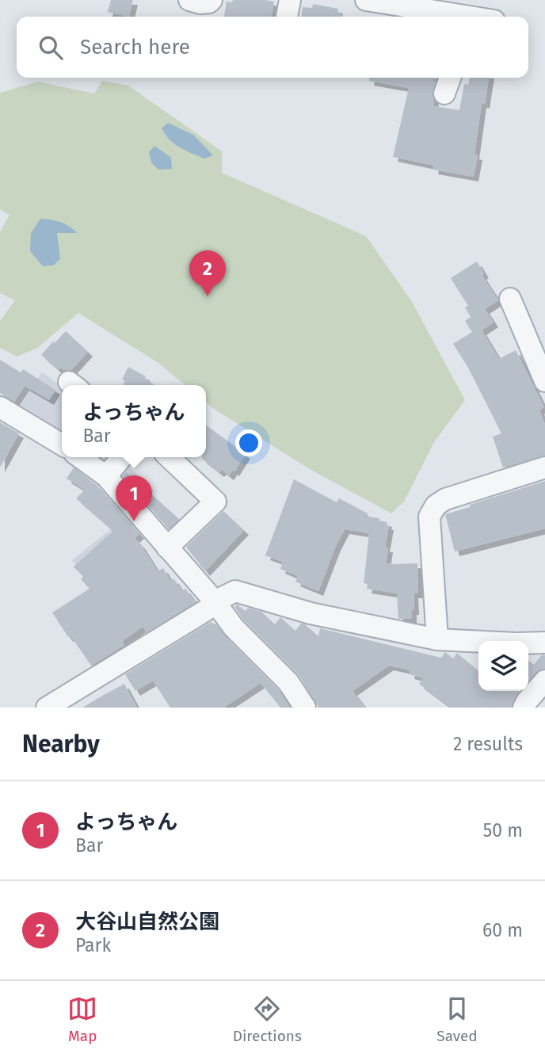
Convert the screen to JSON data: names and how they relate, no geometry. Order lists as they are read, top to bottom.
{
  "page": {
    "search": "Search here",
    "pins": ["2", "1"],
    "popup": ["よっちゃん", "Bar"],
    "heading": ["Nearby", "2 results"],
    "list": [
      {
        "mark": "1",
        "name": "よっちゃん",
        "note": "Bar",
        "value": "50 m"
      },
      {
        "mark": "2",
        "name": "大谷山自然公園",
        "note": "Park",
        "value": "60 m"
      }
    ],
    "nav": ["Map", "Directions", "Saved"]
  }
}
